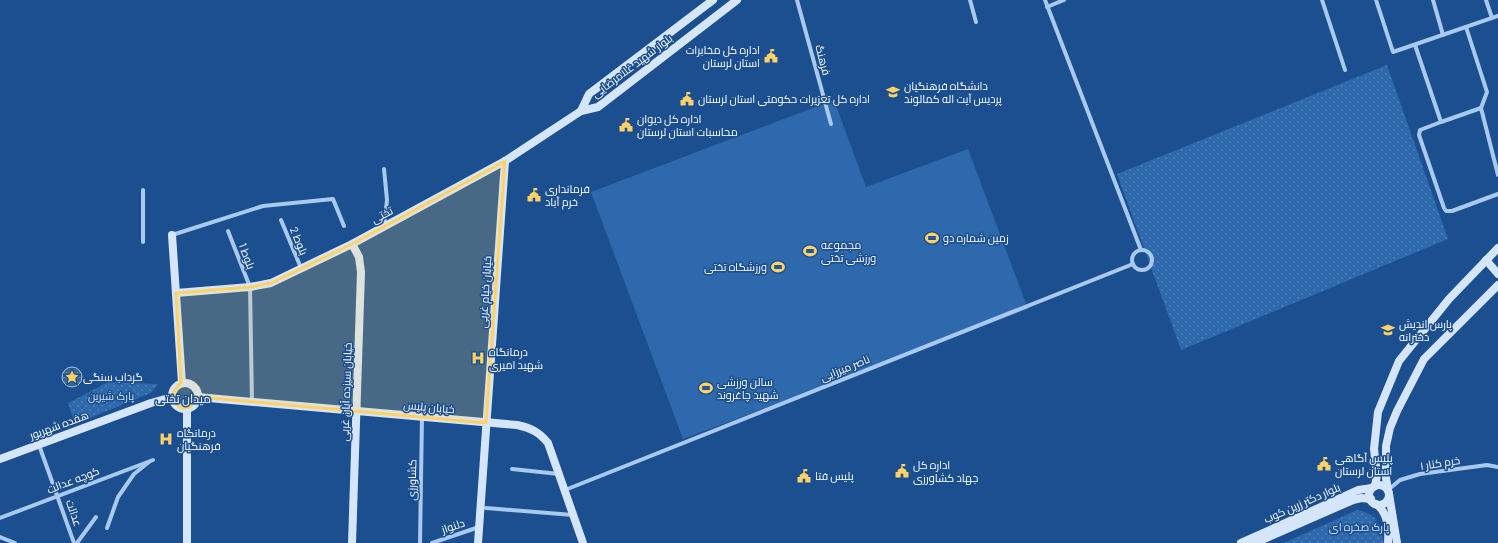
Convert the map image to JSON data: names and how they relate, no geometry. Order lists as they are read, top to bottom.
{
  "streets": {
    "main road": [
      "بلوار شهید غلامرضایی",
      "تختی",
      "خیابان خیام غربی",
      "خیابان سیزده آبان غربی",
      "خیابان پلیس",
      "هفده شهریور",
      "بلوار دکتر زرین کوب"
    ],
    "street": [
      "فرهنگ",
      "بلوط 2",
      "بلوط 1",
      "ناصر میرزایی",
      "خرم کنار ۱",
      "کوچه عدالت",
      "کشاورزی",
      "عدالت",
      "دلنواز"
    ]
  },
  "crossings": [
    ["بلوار شهید غلامرضایی", "تختی"],
    ["تختی", "بلوط 2"],
    ["تختی", "بلوط 1"],
    ["تختی", "خیابان خیام غربی"],
    ["تختی", "خیابان سیزده آبان غربی"],
    ["خیابان خیام غربی", "خیابان پلیس"],
    ["خیابان خیام غربی", "دلنواز"],
    ["ناصر میرزایی", "خیابان پلیس"],
    ["خیابان سیزده آبان غربی", "خیابان پلیس"],
    ["خیابان پلیس", "هفده شهریور"],
    ["خیابان پلیس", "کشاورزی"],
    ["هفده شهریور", "عدالت"],
    ["خرم کنار ۱", "بلوار دکتر زرین کوب"],
    ["کوچه عدالت", "عدالت"]
  ],
  "districts": ["میدان تختی"],
  "parks": ["پارک شیرین", "پارک صخره ای"],
  "places": {
    "public building": [
      "اداره کل مخابرات استان لرستان",
      "اداره کل تعزیرات حکومتی استان لرستان",
      "اداره کل دیوان محاسبات استان لرستان",
      "فرمانداری خرم آباد",
      "پلیس آگاهی استان لرستان",
      "اداره کل جهاد کشاورزی",
      "پلیس فتا"
    ],
    "school or university": ["دانشگاه فرهنگیان پردیس آیت اله کمالوند", "پارس اندیش دخترانه"],
    "sports": [
      "زمین شماره دو",
      "مجموعه ورزشی تختی",
      "ورزشگاه تختی",
      "سالن ورزشی شهید چاغروند"
    ],
    "hospital": ["درمانگاه شهید امیری", "درمانگاه فرهنگیان"],
    "place": ["گرداب سنگی"]
  }
}
